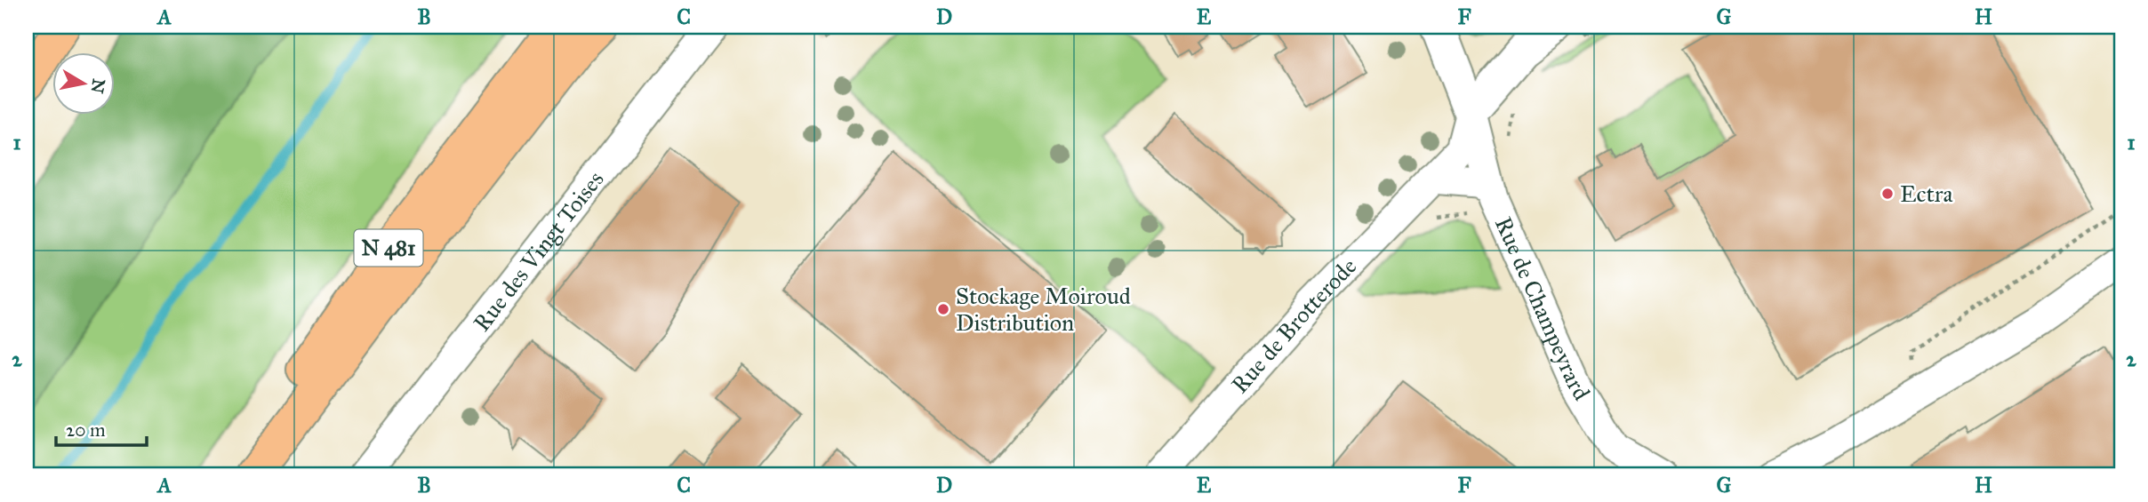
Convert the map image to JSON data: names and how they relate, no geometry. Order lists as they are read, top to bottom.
{
  "streets": {
    "highway": ["N 481"],
    "street": ["Rue des Vingt Toises", "Rue de Champeyrard", "Rue de Brotterode"]
  },
  "crossings": [
    ["Rue de Champeyrard", "Rue de Brotterode"]
  ],
  "places": ["Ectra", "Stockage Moiroud Distribution"],
  "scale_bar": "20 m",
  "north": "right",
  "grid": {
    "columns": [
      "A",
      "B",
      "C",
      "D",
      "E",
      "F",
      "G",
      "H"
    ],
    "rows": ["1", "2"]
  }
}
